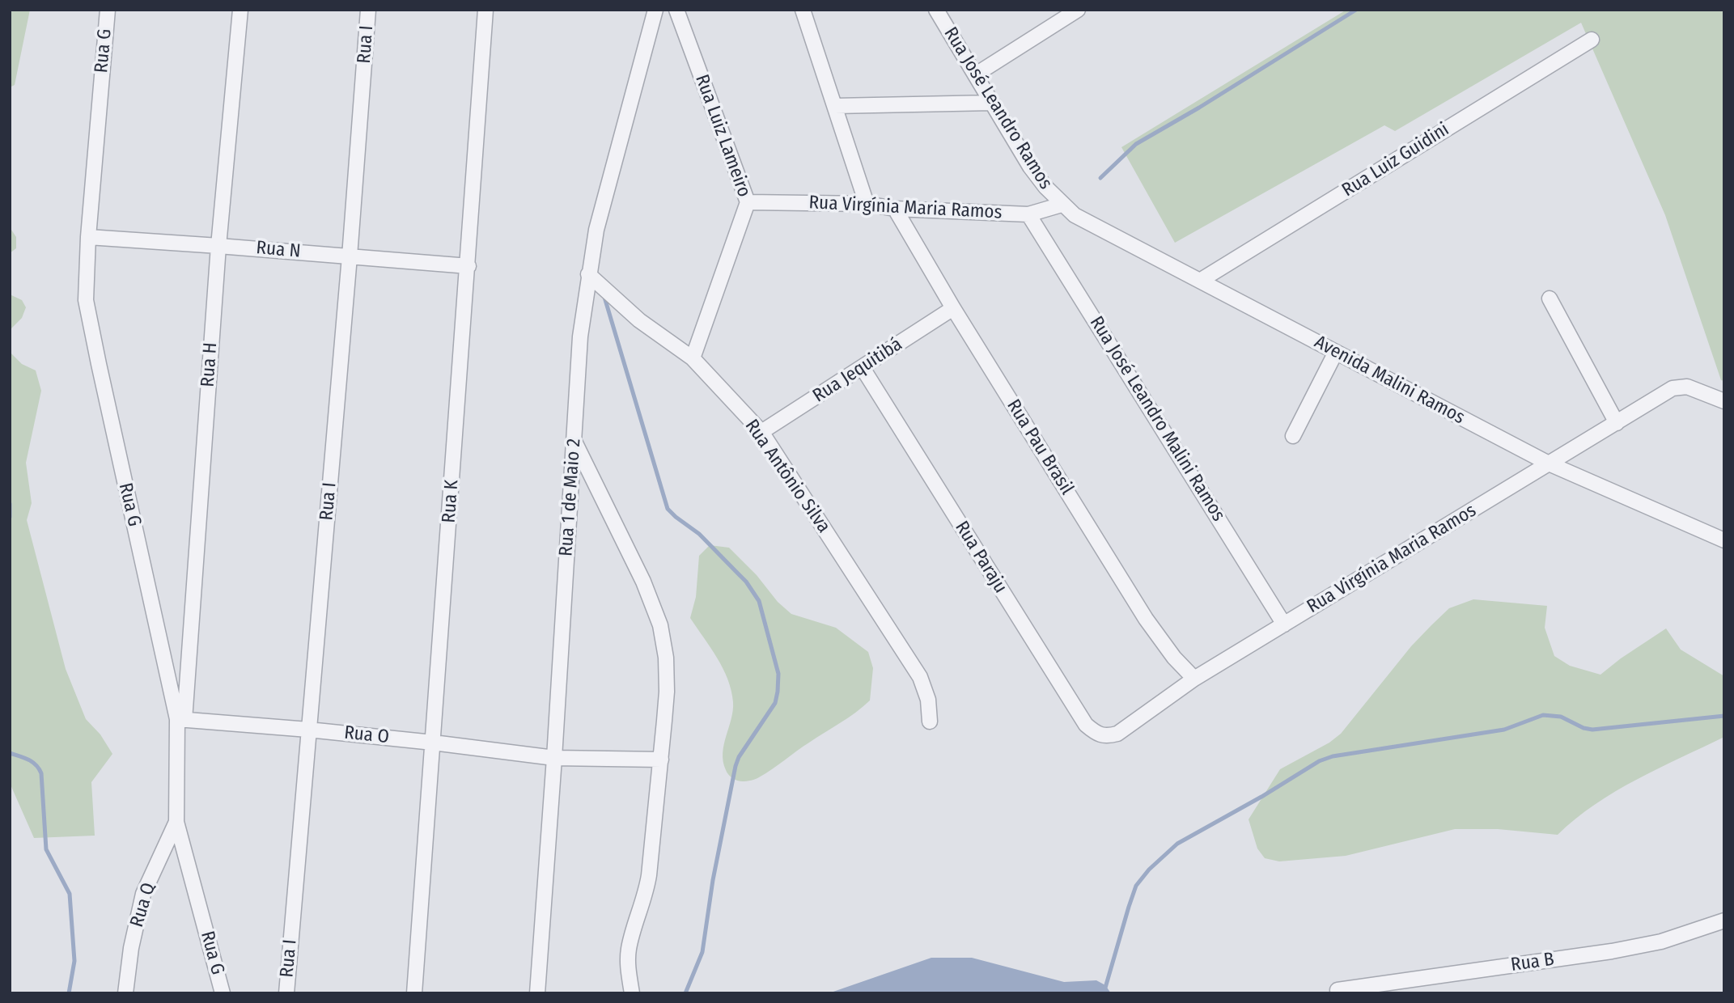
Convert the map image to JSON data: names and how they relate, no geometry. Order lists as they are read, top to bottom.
{
  "streets": {
    "street": [
      "Rua I",
      "Rua G",
      "Rua José Leandro Ramos",
      "Rua Luiz Lameiro",
      "Rua Luiz Guidini",
      "Rua Virgínia Maria Ramos",
      "Rua N",
      "Rua H",
      "Rua Jequitibá",
      "Avenida Malini Ramos",
      "Rua José Leandro Malini Ramos",
      "Rua Pau Brasil",
      "Rua Antônio Silva",
      "Rua 1 de Maio 2",
      "Rua K",
      "Rua Paraju",
      "Rua O",
      "Rua Q",
      "Rua B"
    ]
  },
  "crossings": [
    ["Rua I", "Rua N"],
    ["Rua I", "Rua O"],
    ["Rua G", "Rua N"],
    ["Rua G", "Rua H"],
    ["Rua G", "Rua O"],
    ["Rua G", "Rua Q"],
    ["Rua José Leandro Ramos", "Rua Virgínia Maria Ramos"],
    ["Rua José Leandro Ramos", "Avenida Malini Ramos"],
    ["Rua Luiz Lameiro", "Rua Virgínia Maria Ramos"],
    ["Rua Luiz Lameiro", "Rua Antônio Silva"],
    ["Rua Luiz Guidini", "Avenida Malini Ramos"],
    ["Rua Virgínia Maria Ramos", "Avenida Malini Ramos"],
    ["Rua Virgínia Maria Ramos", "Rua José Leandro Malini Ramos"],
    ["Rua Virgínia Maria Ramos", "Rua Pau Brasil"],
    ["Rua Virgínia Maria Ramos", "Rua Paraju"],
    ["Rua N", "Rua H"],
    ["Rua N", "Rua K"],
    ["Rua H", "Rua O"],
    ["Rua Jequitibá", "Rua Pau Brasil"],
    ["Rua Jequitibá", "Rua Antônio Silva"],
    ["Rua Jequitibá", "Rua Paraju"],
    ["Rua Antônio Silva", "Rua 1 de Maio 2"],
    ["Rua 1 de Maio 2", "Rua O"],
    ["Rua K", "Rua O"]
  ]
}
